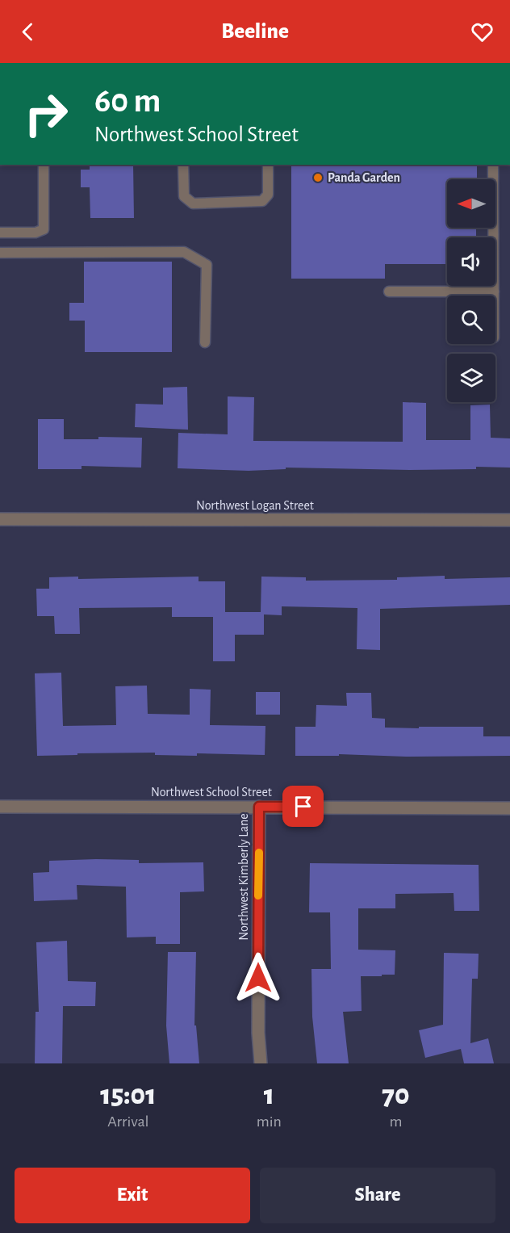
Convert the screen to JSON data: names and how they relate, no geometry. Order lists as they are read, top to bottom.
{
  "streets": {
    "street": ["Northwest Logan Street", "Northwest School Street", "Northwest Kimberly Lane"]
  },
  "crossings": [
    ["Northwest School Street", "Northwest Kimberly Lane"]
  ],
  "places": ["Panda Garden"],
  "north": "left",
  "page": {
    "header": "Beeline",
    "turn": ["60 m", "Northwest School Street"],
    "eta": [
      "15:01",
      "Arrival",
      "1",
      "min",
      "70",
      "m"
    ],
    "buttons": ["Exit", "Share"]
  }
}
